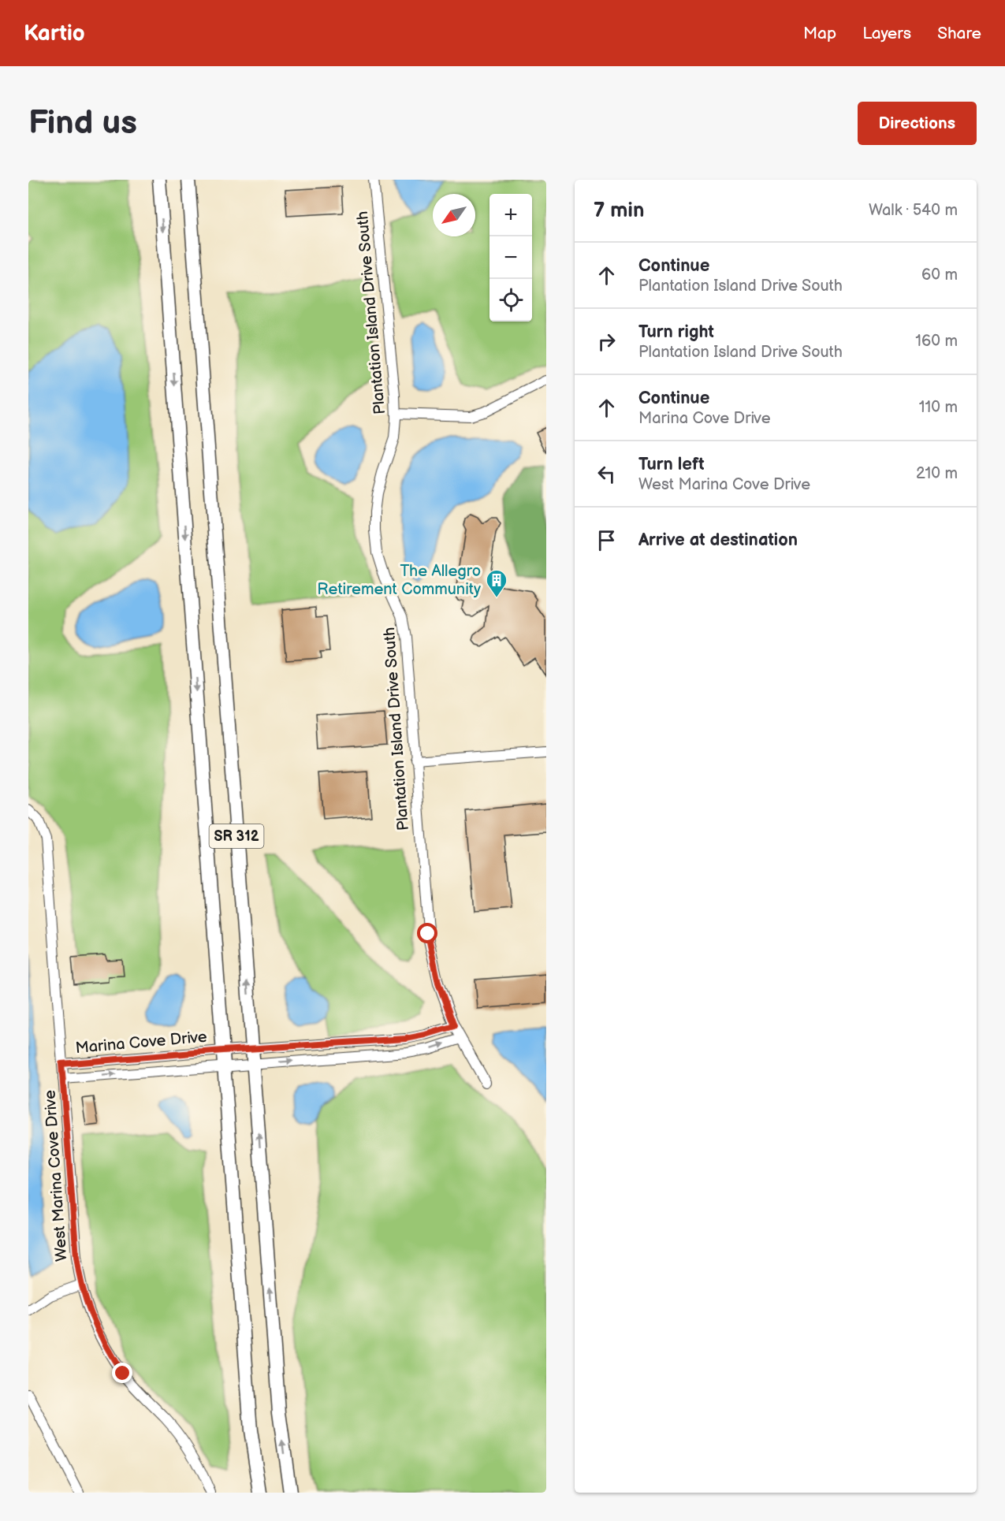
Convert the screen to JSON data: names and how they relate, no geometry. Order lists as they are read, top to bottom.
{
  "streets": {
    "main road": ["SR 312"],
    "street": ["Plantation Island Drive South", "Marina Cove Drive", "West Marina Cove Drive"]
  },
  "crossings": [
    ["SR 312", "Marina Cove Drive"],
    ["Marina Cove Drive", "West Marina Cove Drive"]
  ],
  "places": {
    "building": ["The Allegro Retirement Community"]
  },
  "north": "bottom left",
  "page": {
    "header": "Kartio",
    "nav": ["Map", "Layers", "Share"],
    "buttons": "Directions",
    "title": "Find us",
    "heading": ["7 min", "Walk · 540 m"],
    "map_buttons": ["+", "−"],
    "list": [
      ["Continue", "Plantation Island Drive South", "60 m"],
      ["Turn right", "Plantation Island Drive South", "160 m"],
      ["Continue", "Marina Cove Drive", "110 m"],
      ["Turn left", "West Marina Cove Drive", "210 m"],
      "Arrive at destination"
    ]
  }
}
